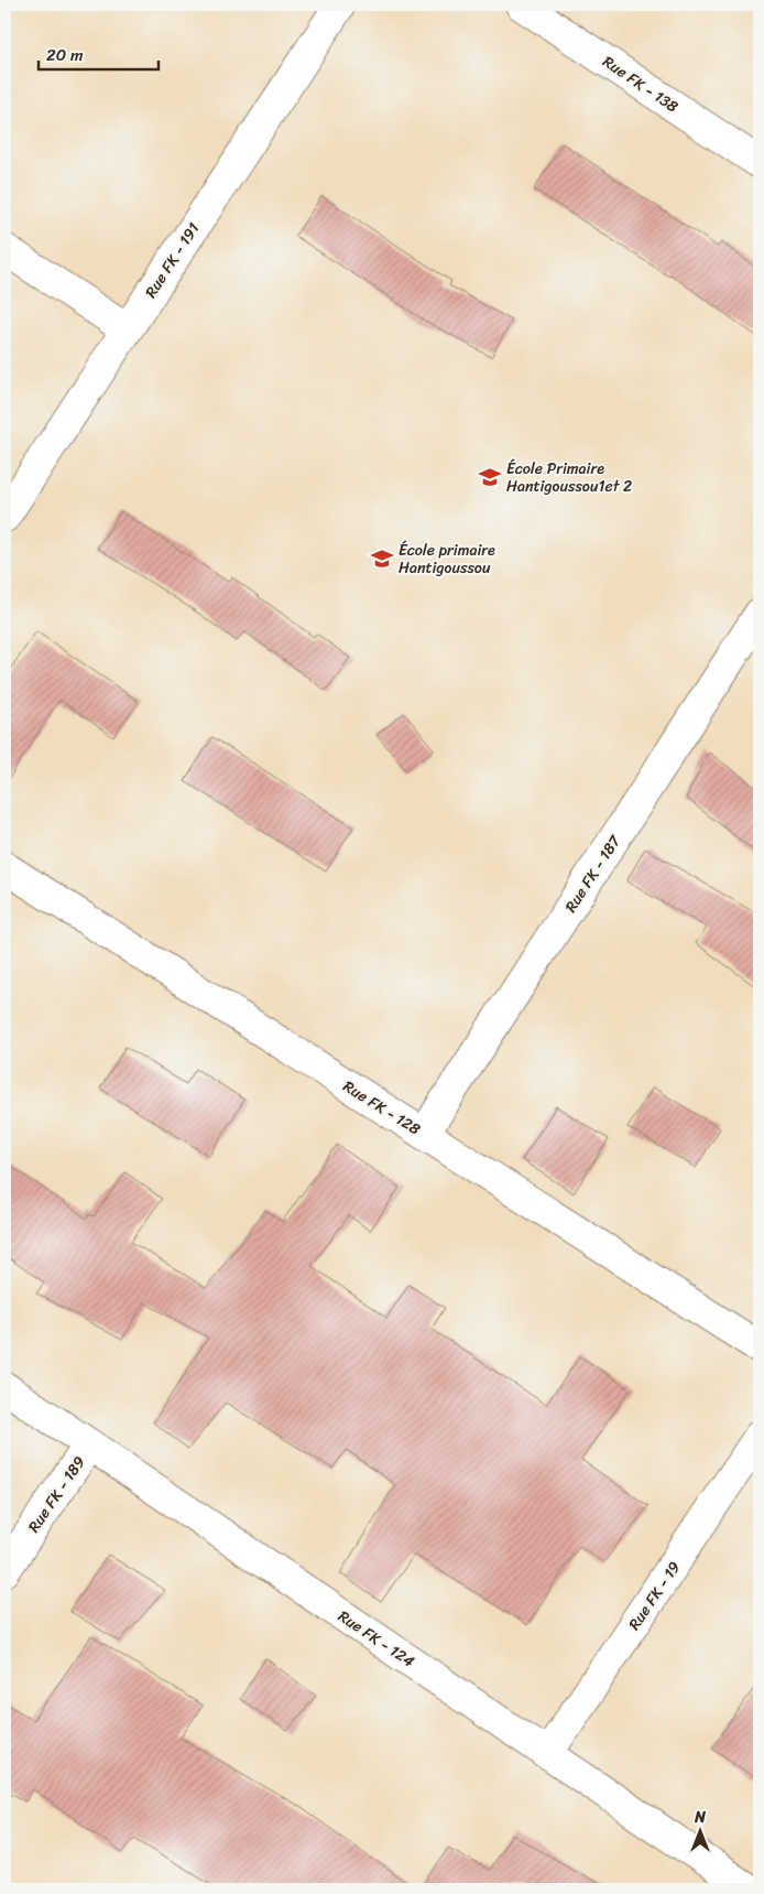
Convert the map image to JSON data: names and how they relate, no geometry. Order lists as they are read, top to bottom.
{
  "streets": {
    "street": [
      "Rue FK - 138",
      "Rue FK - 191",
      "Rue FK - 187",
      "Rue FK - 128",
      "Rue FK - 189",
      "Rue FK - 19",
      "Rue FK - 124"
    ]
  },
  "crossings": [
    ["Rue FK - 187", "Rue FK - 128"],
    ["Rue FK - 189", "Rue FK - 124"],
    ["Rue FK - 19", "Rue FK - 124"]
  ],
  "places": {
    "school or university": ["École Primaire Hantigoussou1et 2", "École primaire Hantigoussou"]
  },
  "scale_bar": "20 m",
  "north": "top"
}
